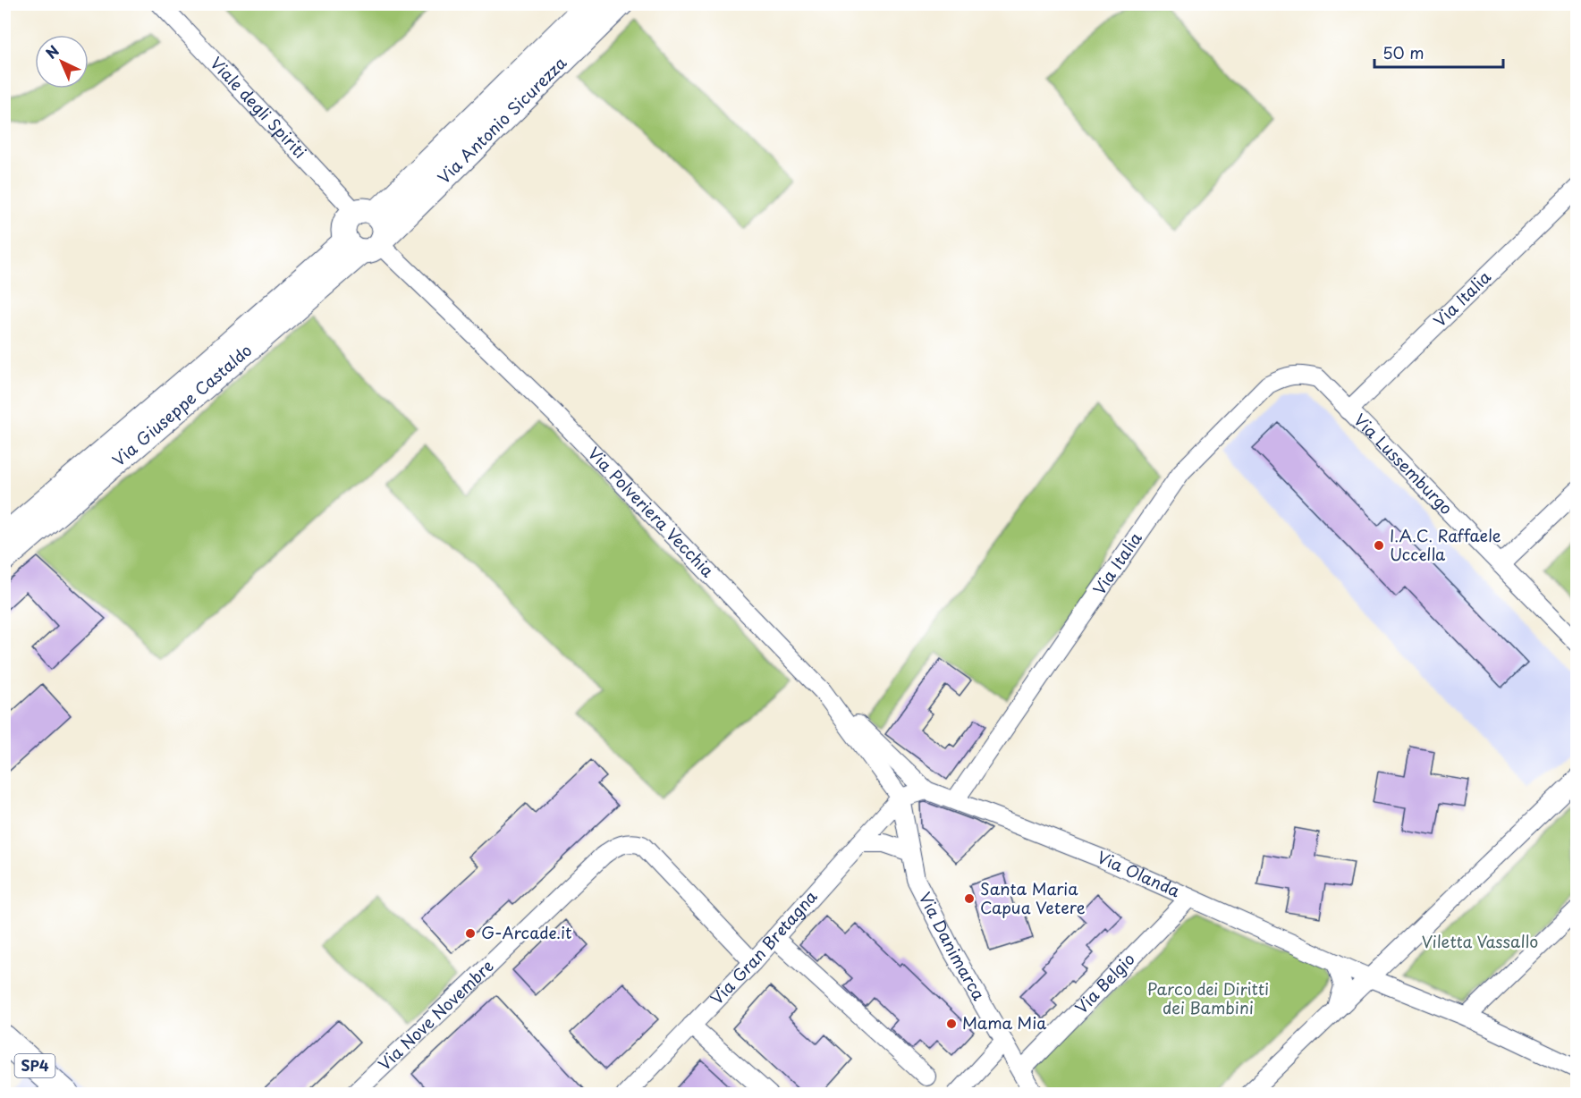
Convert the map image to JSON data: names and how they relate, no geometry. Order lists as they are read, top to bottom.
{
  "streets": {
    "main road": ["SP4"],
    "street": [
      "Viale degli Spiriti",
      "Via Antonio Sicurezza",
      "Via Italia",
      "Via Giuseppe Castaldo",
      "Via Lussemburgo",
      "Via Polveriera Vecchia",
      "Via Olanda",
      "Via Gran Bretagna",
      "Via Danimarca",
      "Via Belgio",
      "Via Nove Novembre"
    ]
  },
  "crossings": [
    ["Viale degli Spiriti", "Via Antonio Sicurezza"],
    ["Via Antonio Sicurezza", "Via Giuseppe Castaldo"],
    ["Via Antonio Sicurezza", "Via Polveriera Vecchia"],
    ["Via Italia", "Via Lussemburgo"],
    ["Via Italia", "Via Olanda"],
    ["Via Giuseppe Castaldo", "Via Polveriera Vecchia"],
    ["Via Polveriera Vecchia", "Via Gran Bretagna"],
    ["Via Polveriera Vecchia", "Via Danimarca"],
    ["Via Olanda", "Via Belgio"],
    ["Via Gran Bretagna", "Via Danimarca"],
    ["Via Gran Bretagna", "Via Nove Novembre"],
    ["Via Danimarca", "Via Belgio"]
  ],
  "parks": ["Viletta Vassallo", "Parco dei Diritti dei Bambini"],
  "places": [
    "I.A.C. Raffaele Uccella",
    "Santa Maria Capua Vetere",
    "G-Arcade.it",
    "Mama Mia"
  ],
  "scale_bar": "50 m",
  "north": "top left"
}
